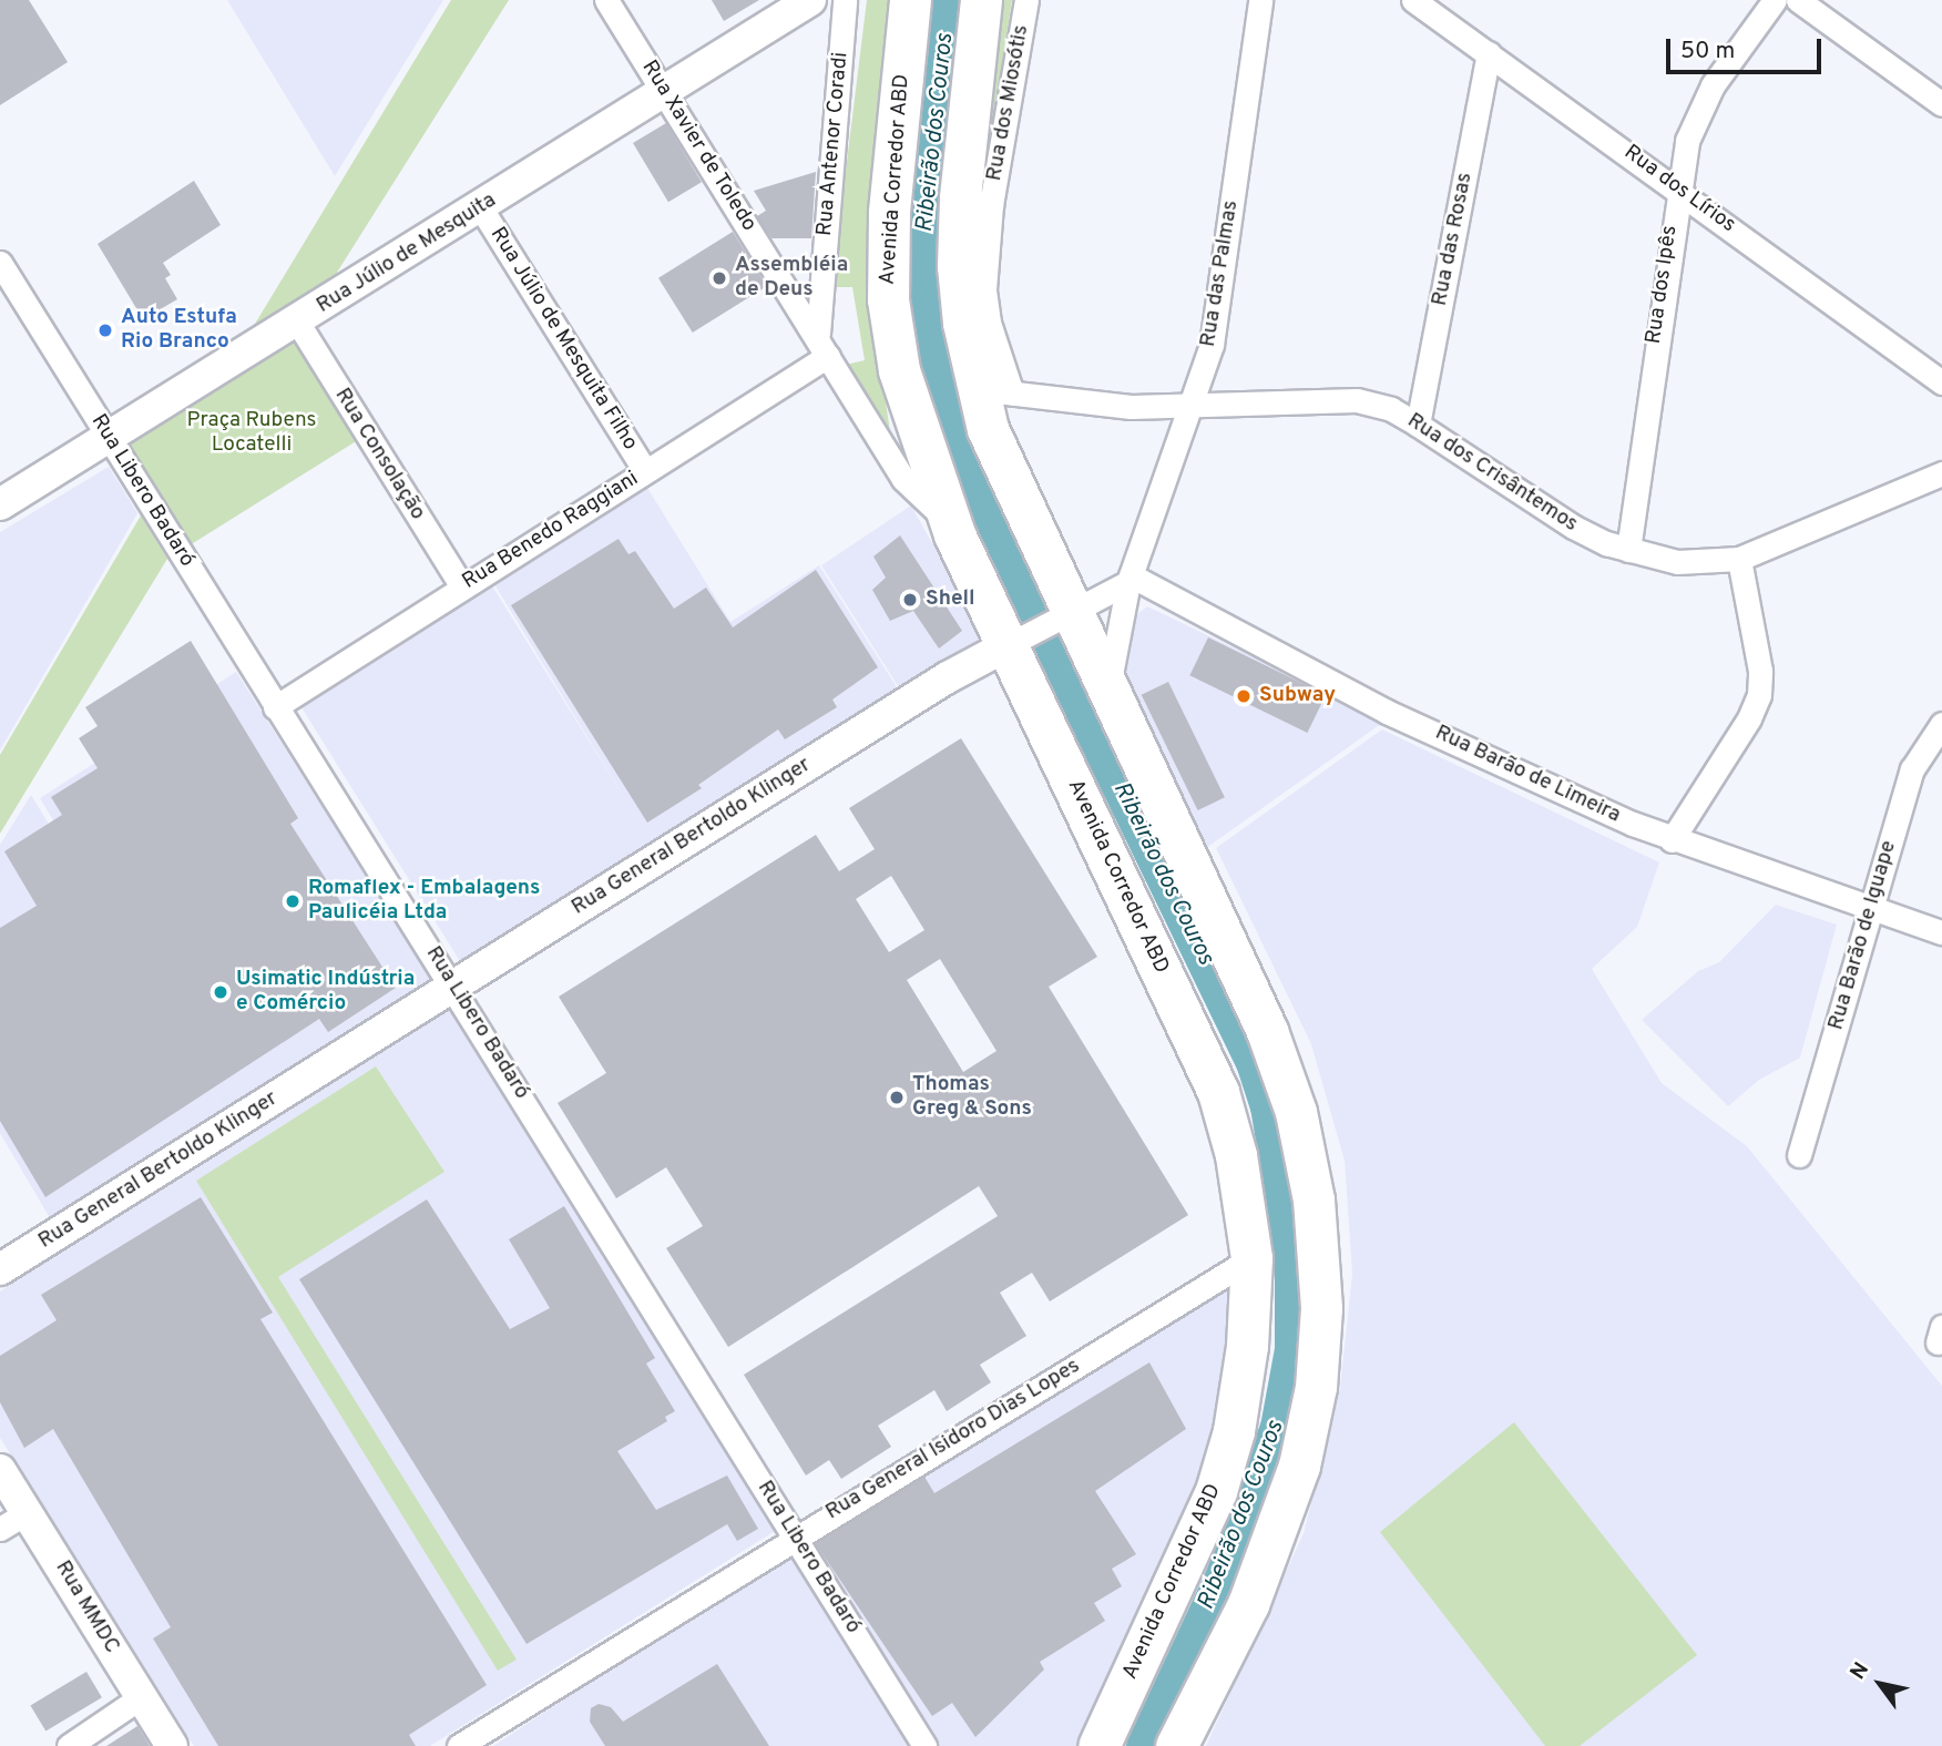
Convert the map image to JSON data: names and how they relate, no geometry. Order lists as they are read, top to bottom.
{
  "streets": {
    "highway": ["Avenida Corredor ABD"],
    "street": [
      "Rua dos Miosótis",
      "Rua Antenor Coradi",
      "Rua Xavier de Toledo",
      "Rua dos Lírios",
      "Rua das Rosas",
      "Rua Júlio de Mesquita",
      "Rua das Palmas",
      "Rua dos Ipês",
      "Rua Júlio de Mesquita Filho",
      "Rua Consolação",
      "Rua dos Crisântemos",
      "Rua Libero Badaró",
      "Rua Benedo Raggiani",
      "Rua Barão de Limeira",
      "Rua General Bertoldo Klinger",
      "Rua Barão de Iguape",
      "Rua General Isidoro Dias Lopes",
      "Rua MMDC"
    ]
  },
  "crossings": [
    ["Rua Antenor Coradi", "Rua Xavier de Toledo"],
    ["Rua Antenor Coradi", "Rua Benedo Raggiani"],
    ["Rua Xavier de Toledo", "Avenida Corredor ABD"],
    ["Rua Xavier de Toledo", "Rua Júlio de Mesquita"],
    ["Rua Xavier de Toledo", "Rua Benedo Raggiani"],
    ["Avenida Corredor ABD", "Rua General Bertoldo Klinger"],
    ["Avenida Corredor ABD", "Rua General Isidoro Dias Lopes"],
    ["Rua dos Lírios", "Rua das Rosas"],
    ["Rua dos Lírios", "Rua dos Ipês"],
    ["Rua das Rosas", "Rua dos Crisântemos"],
    ["Rua Júlio de Mesquita", "Rua Júlio de Mesquita Filho"],
    ["Rua Júlio de Mesquita", "Rua Consolação"],
    ["Rua Júlio de Mesquita", "Rua Libero Badaró"],
    ["Rua das Palmas", "Rua dos Crisântemos"],
    ["Rua das Palmas", "Rua Barão de Limeira"],
    ["Rua dos Ipês", "Rua dos Crisântemos"],
    ["Rua Júlio de Mesquita Filho", "Rua Benedo Raggiani"],
    ["Rua Consolação", "Rua Benedo Raggiani"],
    ["Rua Libero Badaró", "Rua Benedo Raggiani"],
    ["Rua Libero Badaró", "Rua General Bertoldo Klinger"],
    ["Rua Libero Badaró", "Rua General Isidoro Dias Lopes"],
    ["Rua Barão de Limeira", "Rua Barão de Iguape"]
  ],
  "water": ["Ribeirão dos Couros"],
  "parks": ["Praça Rubens Locatelli"],
  "places": [
    "Assembléia de Deus",
    "Auto Estufa Rio Branco",
    "Shell",
    "Subway",
    "Romaflex - Embalagens Paulicéia Ltda",
    "Usimatic Indústria e Comércio",
    "Thomas Greg & Sons"
  ],
  "scale_bar": "50 m",
  "north": "top left"
}
